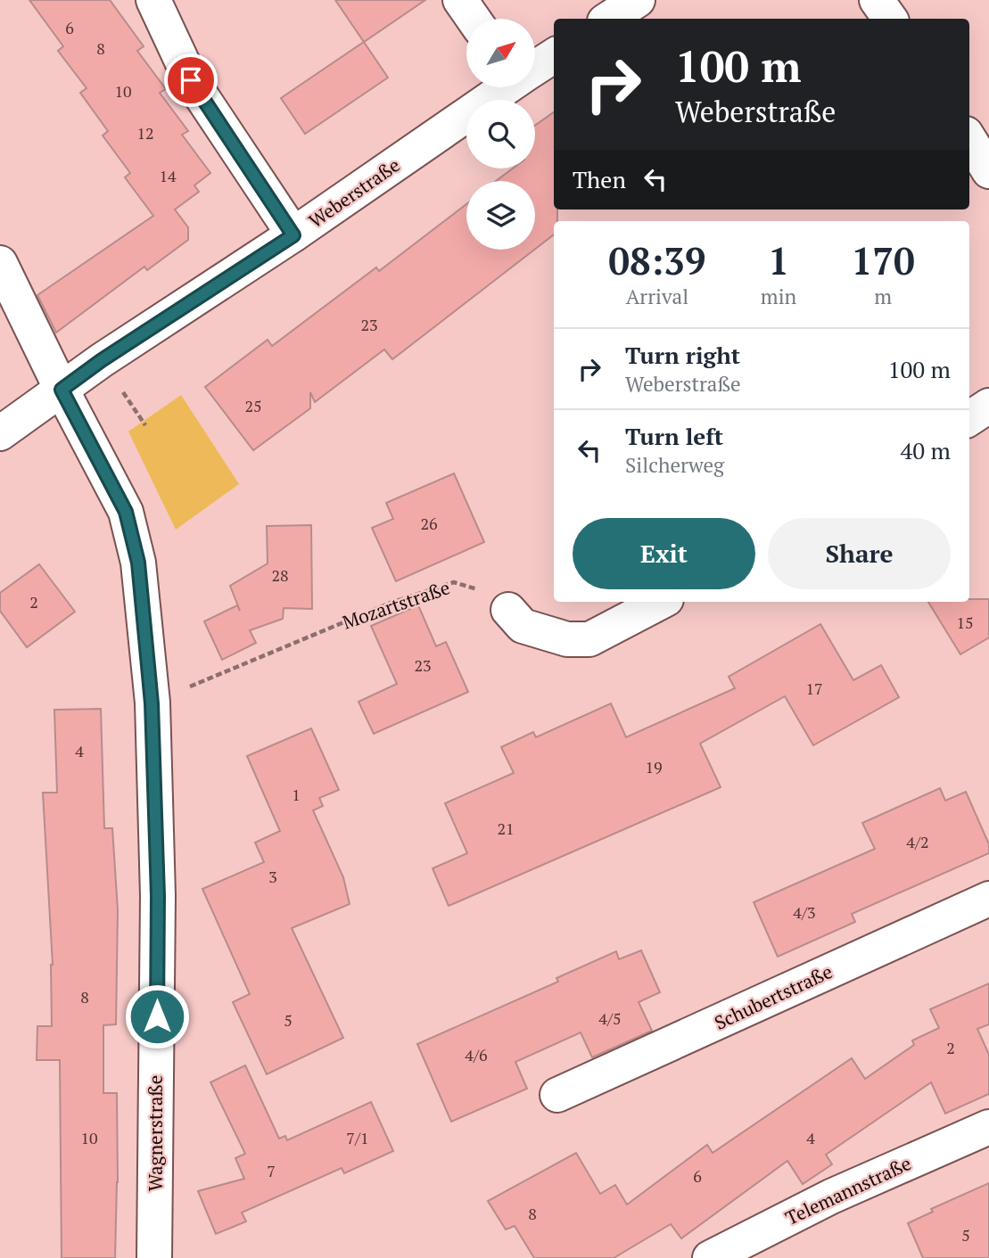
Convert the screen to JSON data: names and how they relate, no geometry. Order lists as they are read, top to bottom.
{
  "streets": {
    "street": [
      "Weberstraße",
      "Schubertstraße",
      "Wagnerstraße",
      "Telemannstraße"
    ],
    "path": ["Mozartstraße"]
  },
  "crossings": [
    ["Weberstraße", "Wagnerstraße"],
    ["Mozartstraße", "Wagnerstraße"]
  ],
  "house_numbers": [
    "6",
    "8",
    "10",
    "12",
    "14",
    "23",
    "25",
    "26",
    "28",
    "2",
    "15",
    "23",
    "17",
    "4",
    "19",
    "1",
    "21",
    "4/2",
    "3",
    "4/3",
    "8",
    "4/5",
    "5",
    "2",
    "4/6",
    "10",
    "7/1",
    "4",
    "7",
    "6",
    "8",
    "5"
  ],
  "north": "top right",
  "page": {
    "turn": ["100 m", "Weberstraße"],
    "then": "Then",
    "eta": [
      "08:39",
      "Arrival",
      "1",
      "min",
      "170",
      "m"
    ],
    "list": [
      {
        "name": "Turn right",
        "note": "Weberstraße",
        "value": "100 m"
      },
      {
        "name": "Turn left",
        "note": "Silcherweg",
        "value": "40 m"
      }
    ],
    "buttons": ["Exit", "Share"]
  }
}
